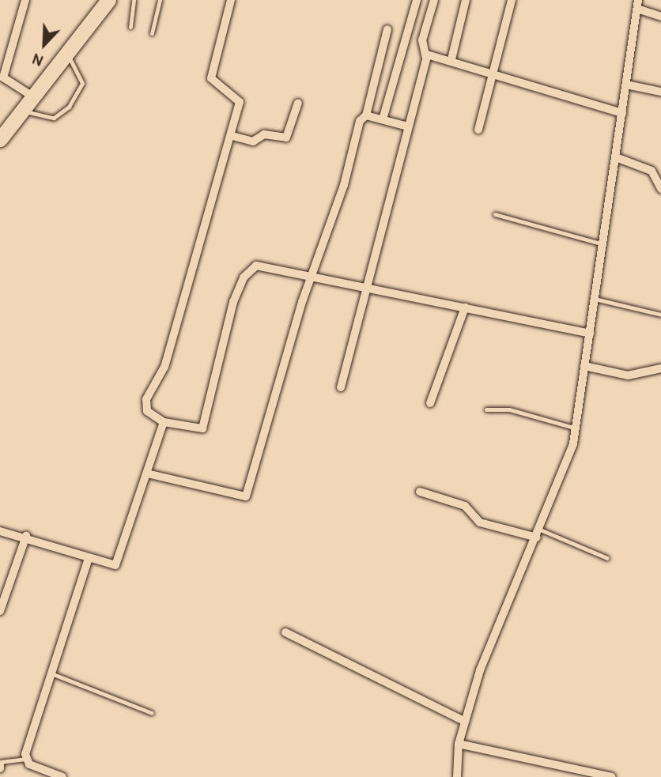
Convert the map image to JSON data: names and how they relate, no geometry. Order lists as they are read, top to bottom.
{
  "north": "bottom left"
}
